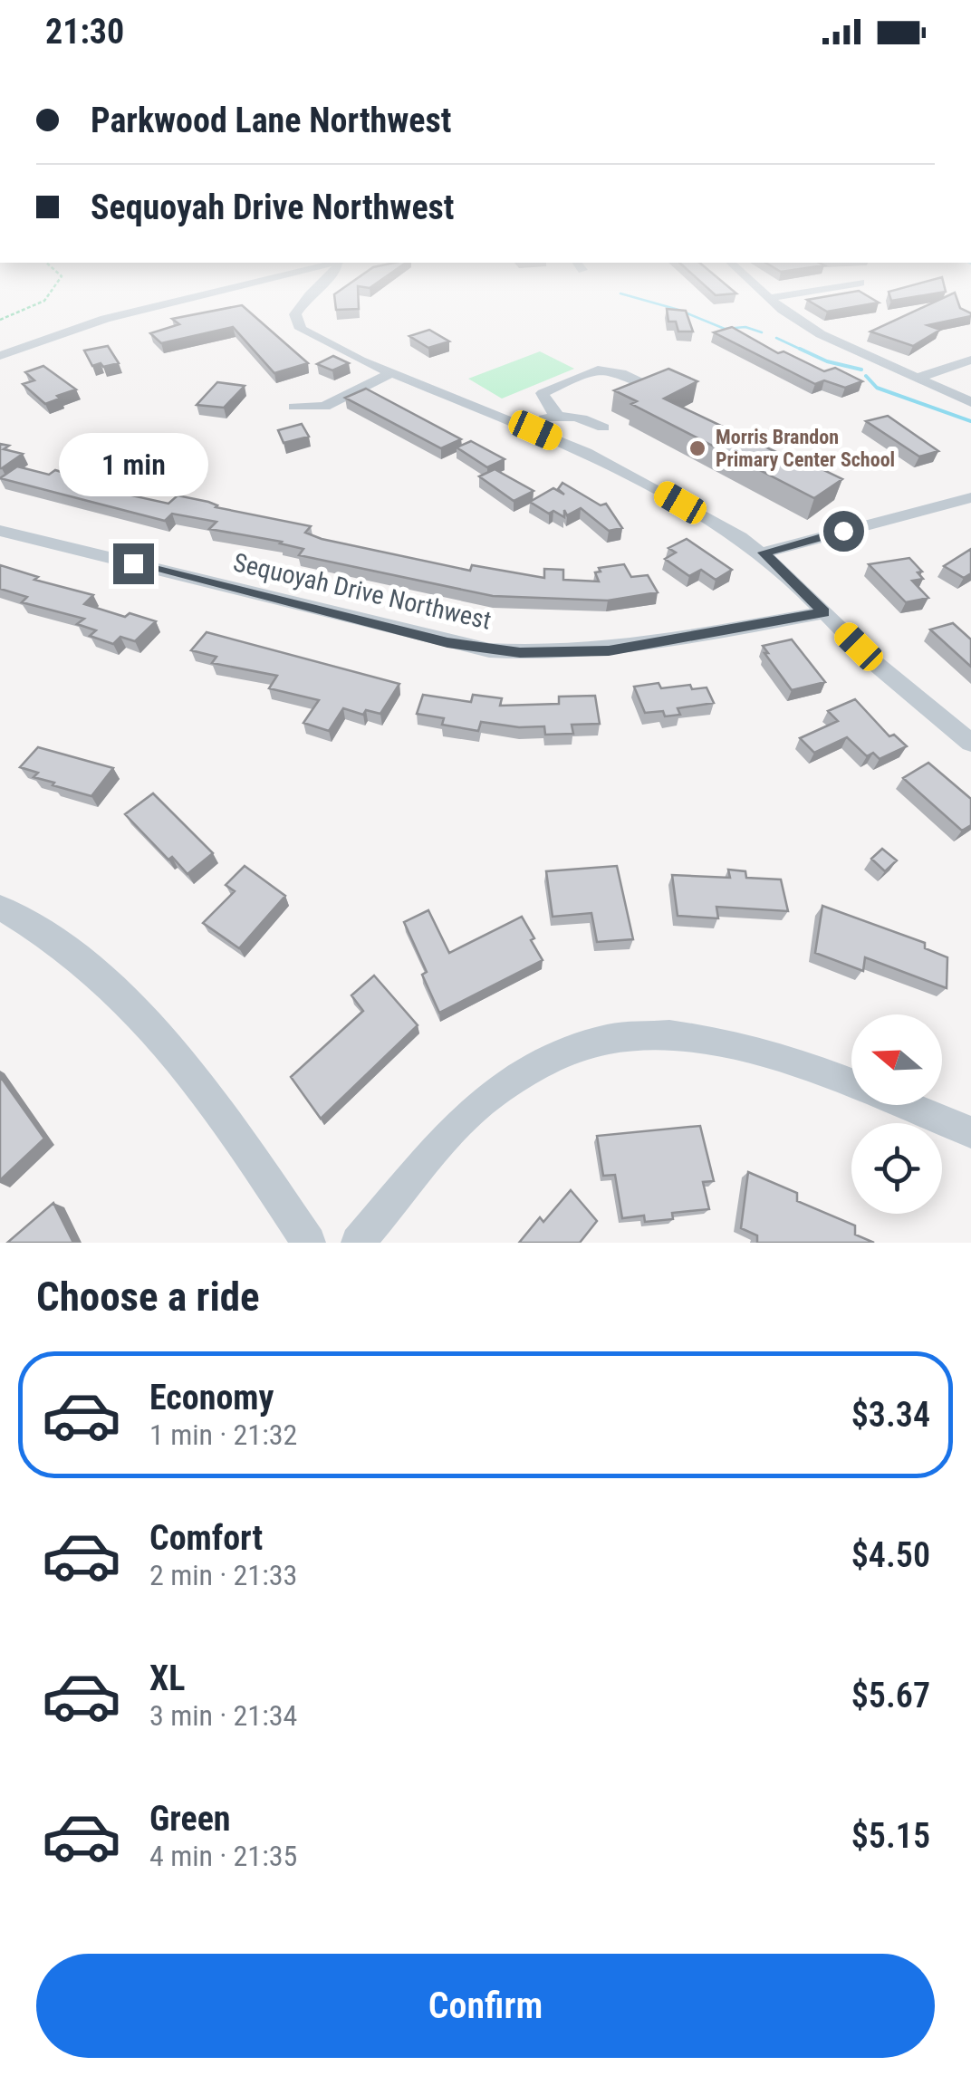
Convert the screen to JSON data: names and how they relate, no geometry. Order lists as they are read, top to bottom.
{
  "streets": {
    "street": ["Sequoyah Drive Northwest"]
  },
  "places": ["Morris Brandon Primary Center School"],
  "north": "left",
  "page": {
    "status": "21:30",
    "banner": ["Parkwood Lane Northwest", "Sequoyah Drive Northwest"],
    "bubble": "1 min",
    "heading": "Choose a ride",
    "list": [
      {
        "name": "Economy",
        "note": "1 min · 21:32",
        "value": "$3.34"
      },
      {
        "name": "Comfort",
        "note": "2 min · 21:33",
        "value": "$4.50"
      },
      {
        "name": "XL",
        "note": "3 min · 21:34",
        "value": "$5.67"
      },
      {
        "name": "Green",
        "note": "4 min · 21:35",
        "value": "$5.15"
      }
    ],
    "buttons": "Confirm"
  }
}
